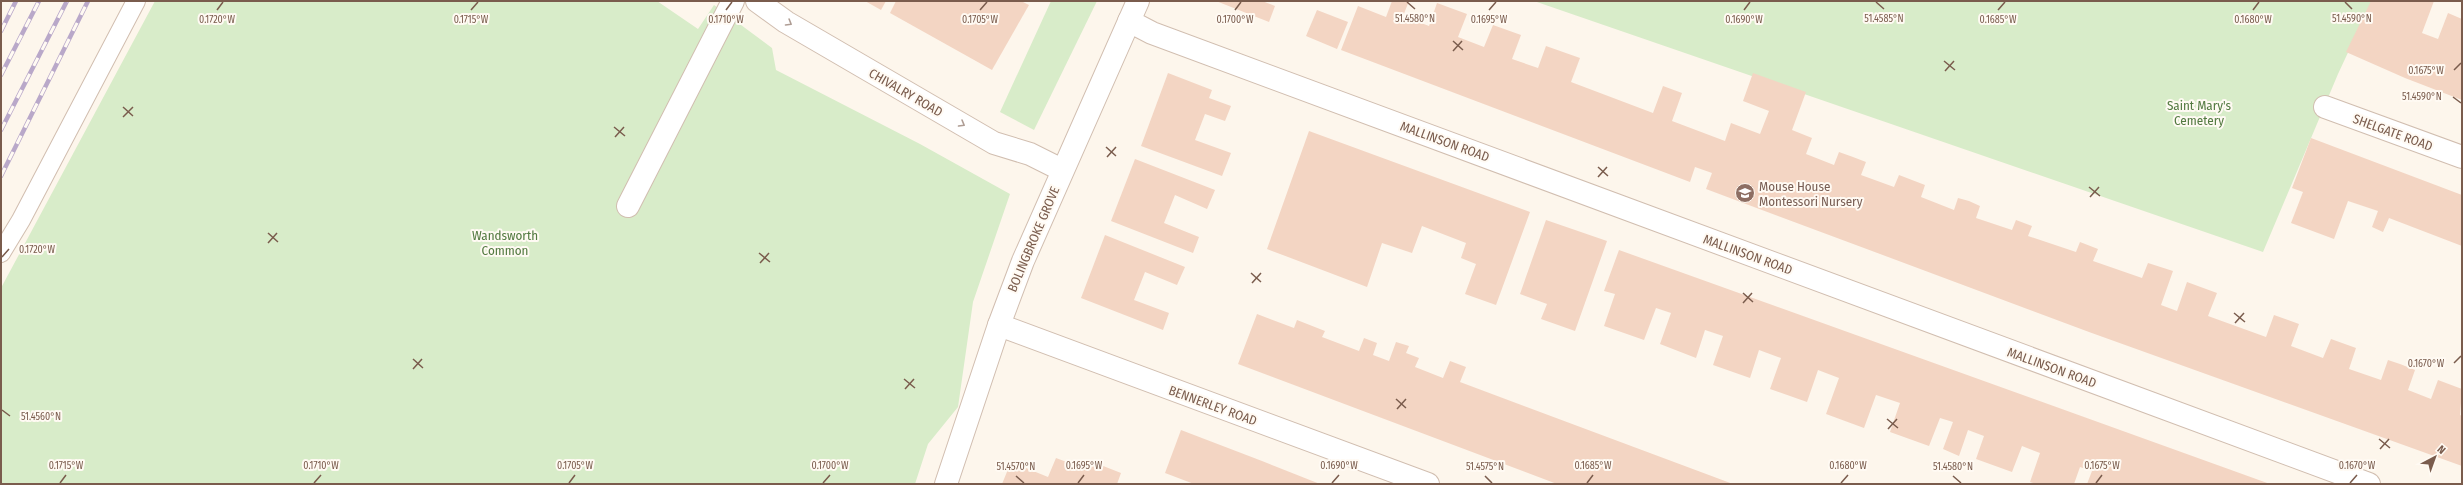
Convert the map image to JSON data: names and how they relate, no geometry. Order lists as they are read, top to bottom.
{
  "streets": {
    "street": [
      "CHIVALRY ROAD",
      "SHELGATE ROAD",
      "MALLINSON ROAD",
      "BOLINGBROKE GROVE",
      "BENNERLEY ROAD"
    ]
  },
  "crossings": [
    ["CHIVALRY ROAD", "BOLINGBROKE GROVE"],
    ["MALLINSON ROAD", "BOLINGBROKE GROVE"],
    ["BOLINGBROKE GROVE", "BENNERLEY ROAD"]
  ],
  "one_way": ["CHIVALRY ROAD"],
  "parks": ["Saint Mary's Cemetery", "Wandsworth Common"],
  "places": {
    "school or university": ["Mouse House Montessori Nursery"]
  },
  "north": "top right",
  "coordinates": [
    "51.4580°N",
    "51.4585°N",
    "51.4590°N",
    "0.1720°W",
    "0.1715°W",
    "0.1710°W",
    "0.1705°W",
    "0.1700°W",
    "0.1695°W",
    "0.1690°W",
    "0.1685°W",
    "0.1680°W",
    "0.1675°W",
    "0.1670°W",
    "51.4560°N",
    "51.4570°N",
    "51.4575°N"
  ]
}
